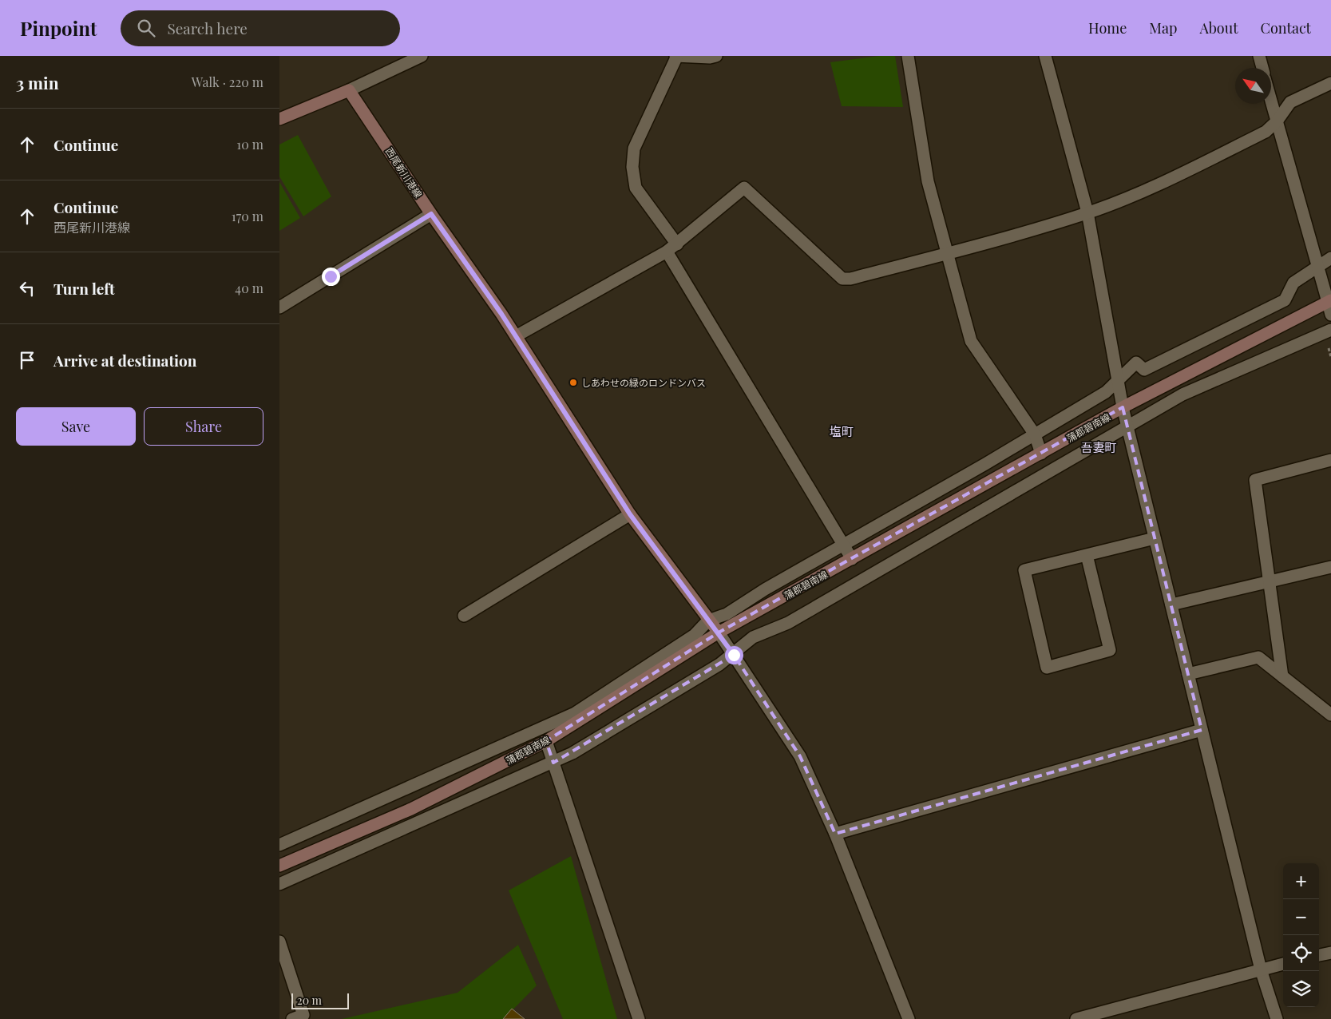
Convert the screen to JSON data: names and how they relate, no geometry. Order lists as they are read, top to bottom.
{
  "streets": {
    "main road": ["西尾新川港線", "蒲郡碧南線"]
  },
  "crossings": [
    ["西尾新川港線", "蒲郡碧南線"]
  ],
  "districts": ["塩町", "吾妻町"],
  "places": ["しあわせの緑のロンドンバス"],
  "scale_bar": "20 m",
  "north": "top left",
  "page": {
    "header": "Pinpoint",
    "search": "Search here",
    "nav": [
      "Home",
      "Map",
      "About",
      "Contact"
    ],
    "heading": ["3 min", "Walk · 220 m"],
    "list": [
      ["Continue", "10 m"],
      ["Continue", "西尾新川港線", "170 m"],
      ["Turn left", "40 m"],
      "Arrive at destination"
    ],
    "buttons": ["Save", "Share"],
    "map_buttons": ["+", "−"],
    "scale": "20 m"
  }
}
